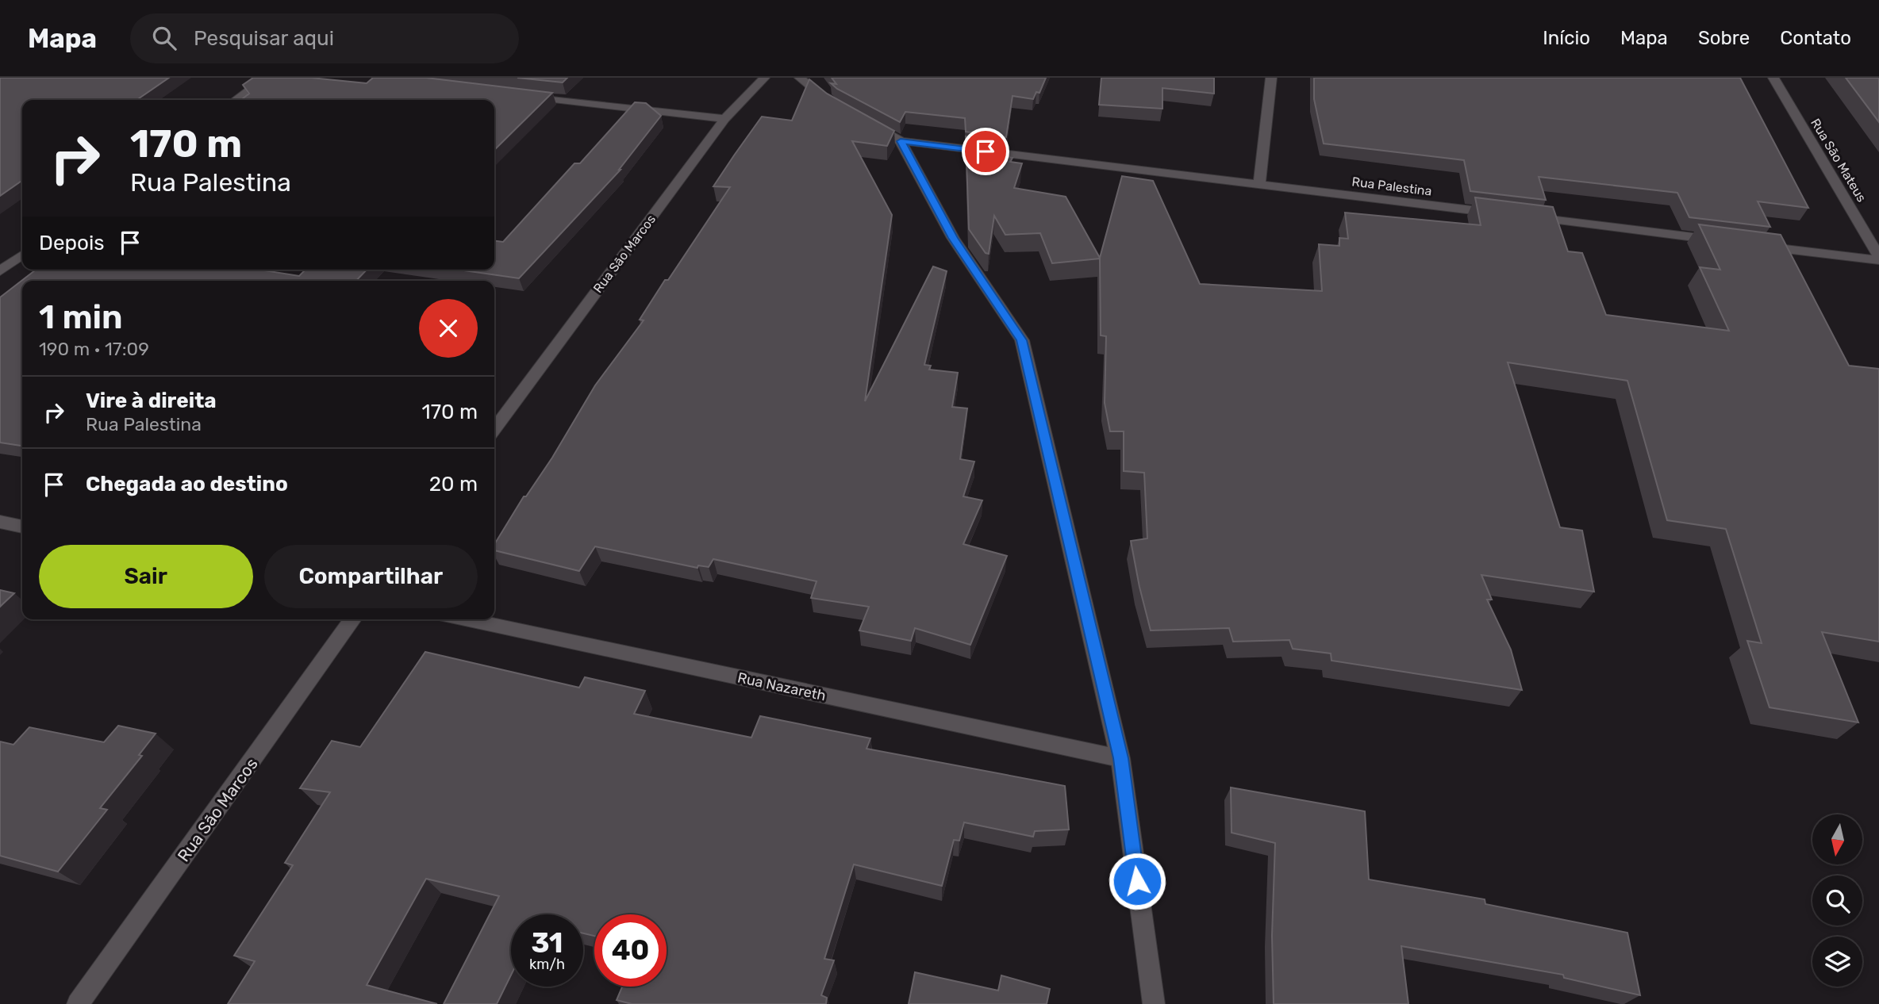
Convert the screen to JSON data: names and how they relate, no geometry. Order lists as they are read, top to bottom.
{
  "streets": {
    "street": [
      "Rua São Mateus",
      "Rua Palestina",
      "Rua São Marcos",
      "Rua Nazareth"
    ]
  },
  "north": "bottom",
  "page": {
    "header": "Mapa",
    "search": "Pesquisar aqui",
    "nav": [
      "Início",
      "Mapa",
      "Sobre",
      "Contato"
    ],
    "turn": ["170 m", "Rua Palestina"],
    "then": "Depois",
    "heading": ["1 min", "190 m · 17:09"],
    "list": [
      {
        "name": "Vire à direita",
        "note": "Rua Palestina",
        "value": "170 m"
      },
      {
        "name": "Chegada ao destino",
        "value": "20 m"
      }
    ],
    "buttons": ["Sair", "Compartilhar"],
    "speed": "31 km/h",
    "limit": "40"
  }
}
